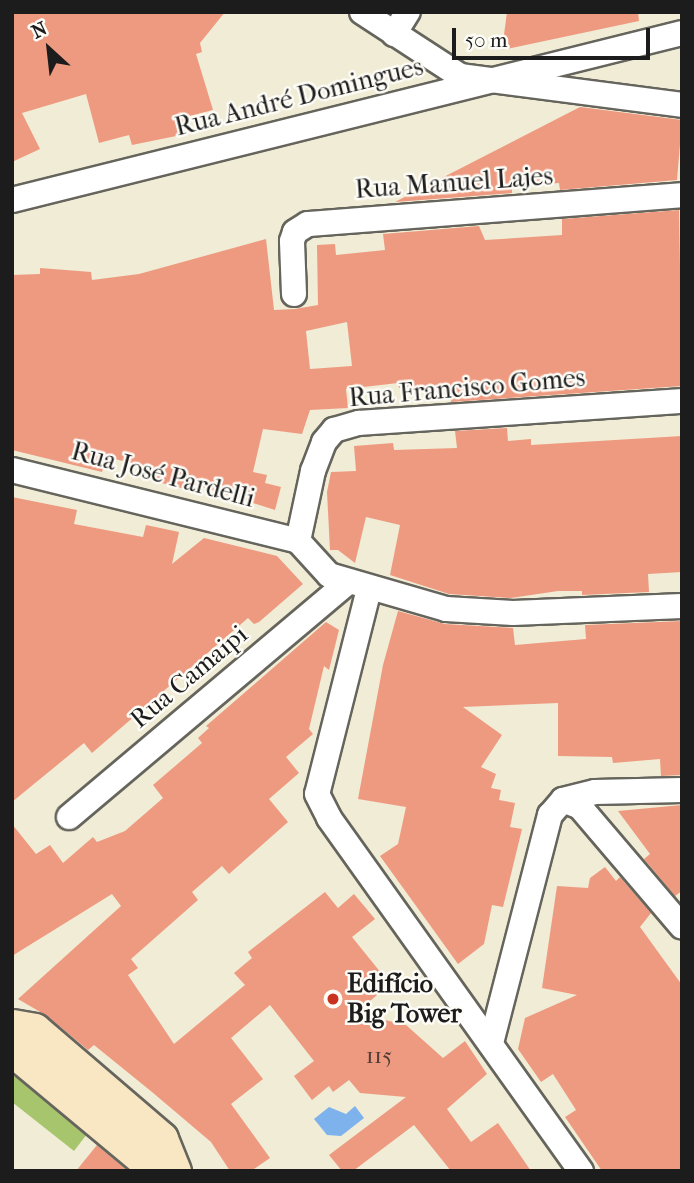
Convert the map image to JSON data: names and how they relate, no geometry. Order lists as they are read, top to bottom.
{
  "streets": {
    "street": [
      "Rua André Domingues",
      "Rua Manuel Lajes",
      "Rua Francisco Gomes",
      "Rua José Pardelli",
      "Rua Camaipi"
    ]
  },
  "crossings": [
    ["Rua Francisco Gomes", "Rua José Pardelli"]
  ],
  "places": ["Edifício Big Tower"],
  "house_numbers": ["115"],
  "scale_bar": "50 m",
  "north": "top left"
}
